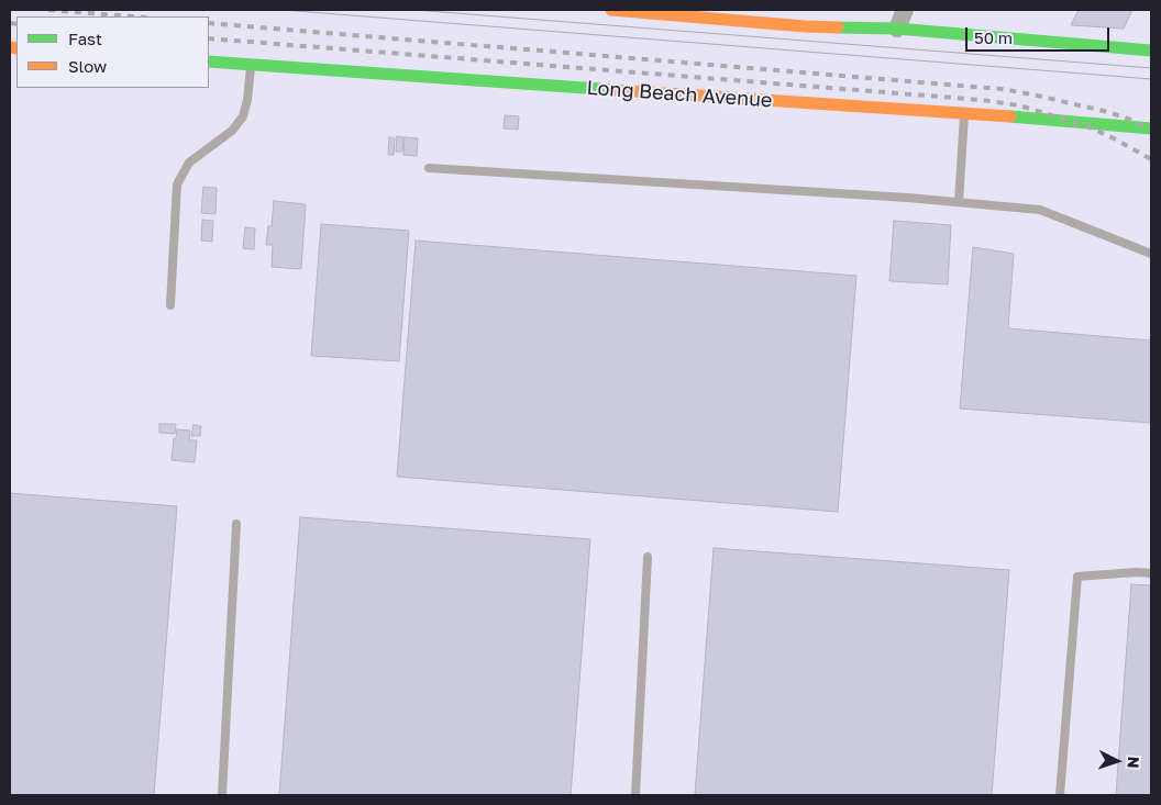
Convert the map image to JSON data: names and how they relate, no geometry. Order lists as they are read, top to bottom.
{
  "streets": {
    "main road": ["Long Beach Avenue"]
  },
  "legend": ["Fast", "Slow"],
  "scale_bar": "50 m",
  "north": "right"
}
